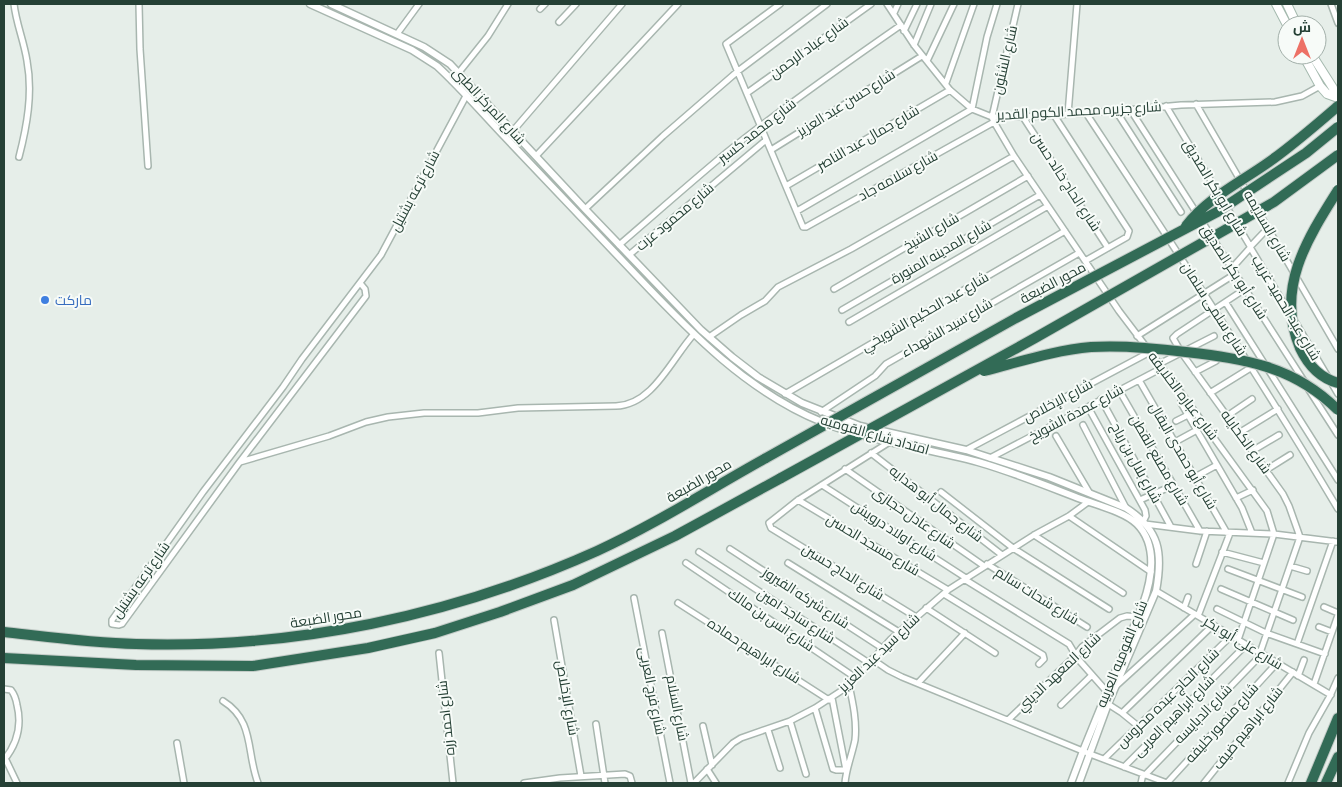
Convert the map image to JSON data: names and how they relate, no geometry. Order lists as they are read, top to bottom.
{
  "streets": {
    "highway": ["محور الضبعة"],
    "street": [
      "شارع عباد الرحمن",
      "شارع الشئون",
      "شارع حسن عبد العزيز",
      "شارع المركز الطبى",
      "شارع جزيره محمد الكوم القدير",
      "شارع محمد كسبر",
      "شارع جمال عبد الناصر",
      "شارع سلامه جاد",
      "شارع الحاج خالد حسن",
      "شارع ابو بكر الصديق",
      "شارع ترعه بشتيل",
      "شارع محمود عزت",
      "شارع السلايمه",
      "شارع الشيخ",
      "شارع المدينه المنورة",
      "شارع أبو بكر الصديق",
      "شارع عبد الحميد غريب",
      "شارع سلمى سلمان",
      "شارع عبد الحكيم الشويخي",
      "شارع سيد الشهداء",
      "شارع عباره الخلايفه",
      "شارع الإخلاص",
      "شارع عمدة الشويخ",
      "امتداد شارع القوميه",
      "شارع الكحايله",
      "شارع أبو حمدى البقال",
      "شارع مصنع القطن",
      "شارع بلال بن رباح",
      "شارع جمال أبو هدايه",
      "شارع عادل حجازى",
      "شارع اولاد درويش",
      "شارع مسجد الحسن",
      "شارع الحاج حسين",
      "شارع شحات سالم",
      "شارع شركه الفيروز",
      "شارع ساجد امين",
      "شارع انس بن مالك",
      "شارع على أبو بكر",
      "شارع ابراهيم حماده",
      "شارع سيد عبد العزيز",
      "شارع القوميه العربيه",
      "شارع المعهد الديني",
      "شارع فرج العربى",
      "شارع الحاج عبده محروس",
      "شارع السلام",
      "شارع الدبايسه",
      "شارع ابراهيم العربى",
      "شارع احمد زره",
      "شارع منصور خليفه",
      "شارع ابراهيم ضيف"
    ]
  },
  "crossings": [
    ["شارع الشئون", "شارع جزيره محمد الكوم القدير"],
    ["شارع الشئون", "شارع عباره الخلايفه"],
    ["شارع حسن عبد العزيز", "شارع جزيره محمد الكوم القدير"],
    ["شارع المركز الطبى", "شارع محمد كسبر"],
    ["شارع المركز الطبى", "شارع ترعه بشتيل"],
    ["شارع المركز الطبى", "امتداد شارع القوميه"],
    ["شارع جزيره محمد الكوم القدير", "شارع محمد كسبر"],
    ["شارع جزيره محمد الكوم القدير", "شارع جمال عبد الناصر"],
    ["شارع جزيره محمد الكوم القدير", "شارع الحاج خالد حسن"],
    ["شارع جزيره محمد الكوم القدير", "شارع ابو بكر الصديق"],
    ["شارع جزيره محمد الكوم القدير", "شارع السلايمه"],
    ["شارع جزيره محمد الكوم القدير", "شارع أبو بكر الصديق"],
    ["شارع جزيره محمد الكوم القدير", "شارع سلمى سلمان"],
    ["شارع جزيره محمد الكوم القدير", "شارع عباره الخلايفه"],
    ["شارع محمد كسبر", "امتداد شارع القوميه"],
    ["شارع سلامه جاد", "شارع عباره الخلايفه"],
    ["شارع ابو بكر الصديق", "شارع أبو بكر الصديق"],
    ["شارع ابو بكر الصديق", "شارع عبد الحميد غريب"],
    ["شارع محمود عزت", "امتداد شارع القوميه"],
    ["شارع الشيخ", "شارع عباره الخلايفه"],
    ["شارع المدينه المنورة", "شارع عباره الخلايفه"],
    ["شارع عبد الحكيم الشويخي", "شارع عباره الخلايفه"],
    ["شارع عبد الحكيم الشويخي", "امتداد شارع القوميه"],
    ["شارع سيد الشهداء", "شارع عباره الخلايفه"],
    ["شارع سيد الشهداء", "امتداد شارع القوميه"],
    ["شارع عباره الخلايفه", "شارع الإخلاص"],
    ["شارع عباره الخلايفه", "شارع عمدة الشويخ"],
    ["شارع عباره الخلايفه", "امتداد شارع القوميه"],
    ["شارع الإخلاص", "امتداد شارع القوميه"],
    ["شارع عمدة الشويخ", "امتداد شارع القوميه"],
    ["شارع عمدة الشويخ", "شارع الكحايله"],
    ["شارع عمدة الشويخ", "شارع أبو حمدى البقال"],
    ["شارع عمدة الشويخ", "شارع مصنع القطن"],
    ["شارع عمدة الشويخ", "شارع بلال بن رباح"],
    ["امتداد شارع القوميه", "شارع الكحايله"],
    ["امتداد شارع القوميه", "شارع أبو حمدى البقال"],
    ["امتداد شارع القوميه", "شارع مصنع القطن"],
    ["امتداد شارع القوميه", "شارع بلال بن رباح"],
    ["امتداد شارع القوميه", "شارع سيد عبد العزيز"],
    ["امتداد شارع القوميه", "شارع القوميه العربيه"],
    ["شارع جمال أبو هدايه", "شارع سيد عبد العزيز"],
    ["شارع عادل حجازى", "شارع شحات سالم"],
    ["شارع عادل حجازى", "شارع سيد عبد العزيز"],
    ["شارع اولاد درويش", "شارع سيد عبد العزيز"],
    ["شارع اولاد درويش", "شارع القوميه العربيه"],
    ["شارع اولاد درويش", "شارع المعهد الديني"],
    ["شارع مسجد الحسن", "شارع الحاج حسين"],
    ["شارع مسجد الحسن", "شارع سيد عبد العزيز"],
    ["شارع الحاج حسين", "شارع سيد عبد العزيز"],
    ["شارع شحات سالم", "شارع سيد عبد العزيز"],
    ["شارع شركه الفيروز", "شارع سيد عبد العزيز"],
    ["شارع ساجد امين", "شارع سيد عبد العزيز"],
    ["شارع ساجد امين", "شارع المعهد الديني"],
    ["شارع انس بن مالك", "شارع سيد عبد العزيز"],
    ["شارع على أبو بكر", "شارع القوميه العربيه"],
    ["شارع على أبو بكر", "شارع الحاج عبده محروس"],
    ["شارع على أبو بكر", "شارع الدبايسه"],
    ["شارع على أبو بكر", "شارع ابراهيم العربى"],
    ["شارع على أبو بكر", "شارع منصور خليفه"],
    ["شارع على أبو بكر", "شارع ابراهيم ضيف"],
    ["شارع ابراهيم حماده", "شارع سيد عبد العزيز"],
    ["شارع سيد عبد العزيز", "شارع المعهد الديني"],
    ["شارع سيد عبد العزيز", "شارع السلام"],
    ["شارع القوميه العربيه", "شارع المعهد الديني"],
    ["شارع المعهد الديني", "شارع الحاج عبده محروس"],
    ["شارع المعهد الديني", "شارع الدبايسه"],
    ["شارع المعهد الديني", "شارع ابراهيم العربى"],
    ["شارع المعهد الديني", "شارع منصور خليفه"]
  ],
  "places": ["ماركت"],
  "north": "top"
}
